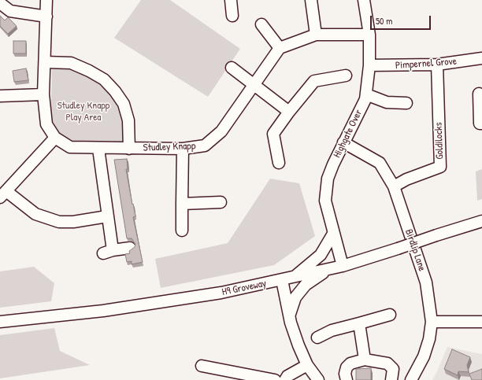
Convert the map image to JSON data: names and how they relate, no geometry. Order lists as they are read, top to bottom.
{
  "streets": {
    "street": [
      "Pimpernel Grove",
      "Highgate Over",
      "Goldilocks",
      "Studley Knapp",
      "Birdlip Lane",
      "H9 Groveway"
    ]
  },
  "crossings": [
    ["Pimpernel Grove", "Highgate Over"],
    ["Pimpernel Grove", "Goldilocks"],
    ["Highgate Over", "Birdlip Lane"],
    ["Highgate Over", "H9 Groveway"],
    ["Goldilocks", "Birdlip Lane"]
  ],
  "parks": ["Studley Knapp Play Area"],
  "scale_bar": "50 m"
}
